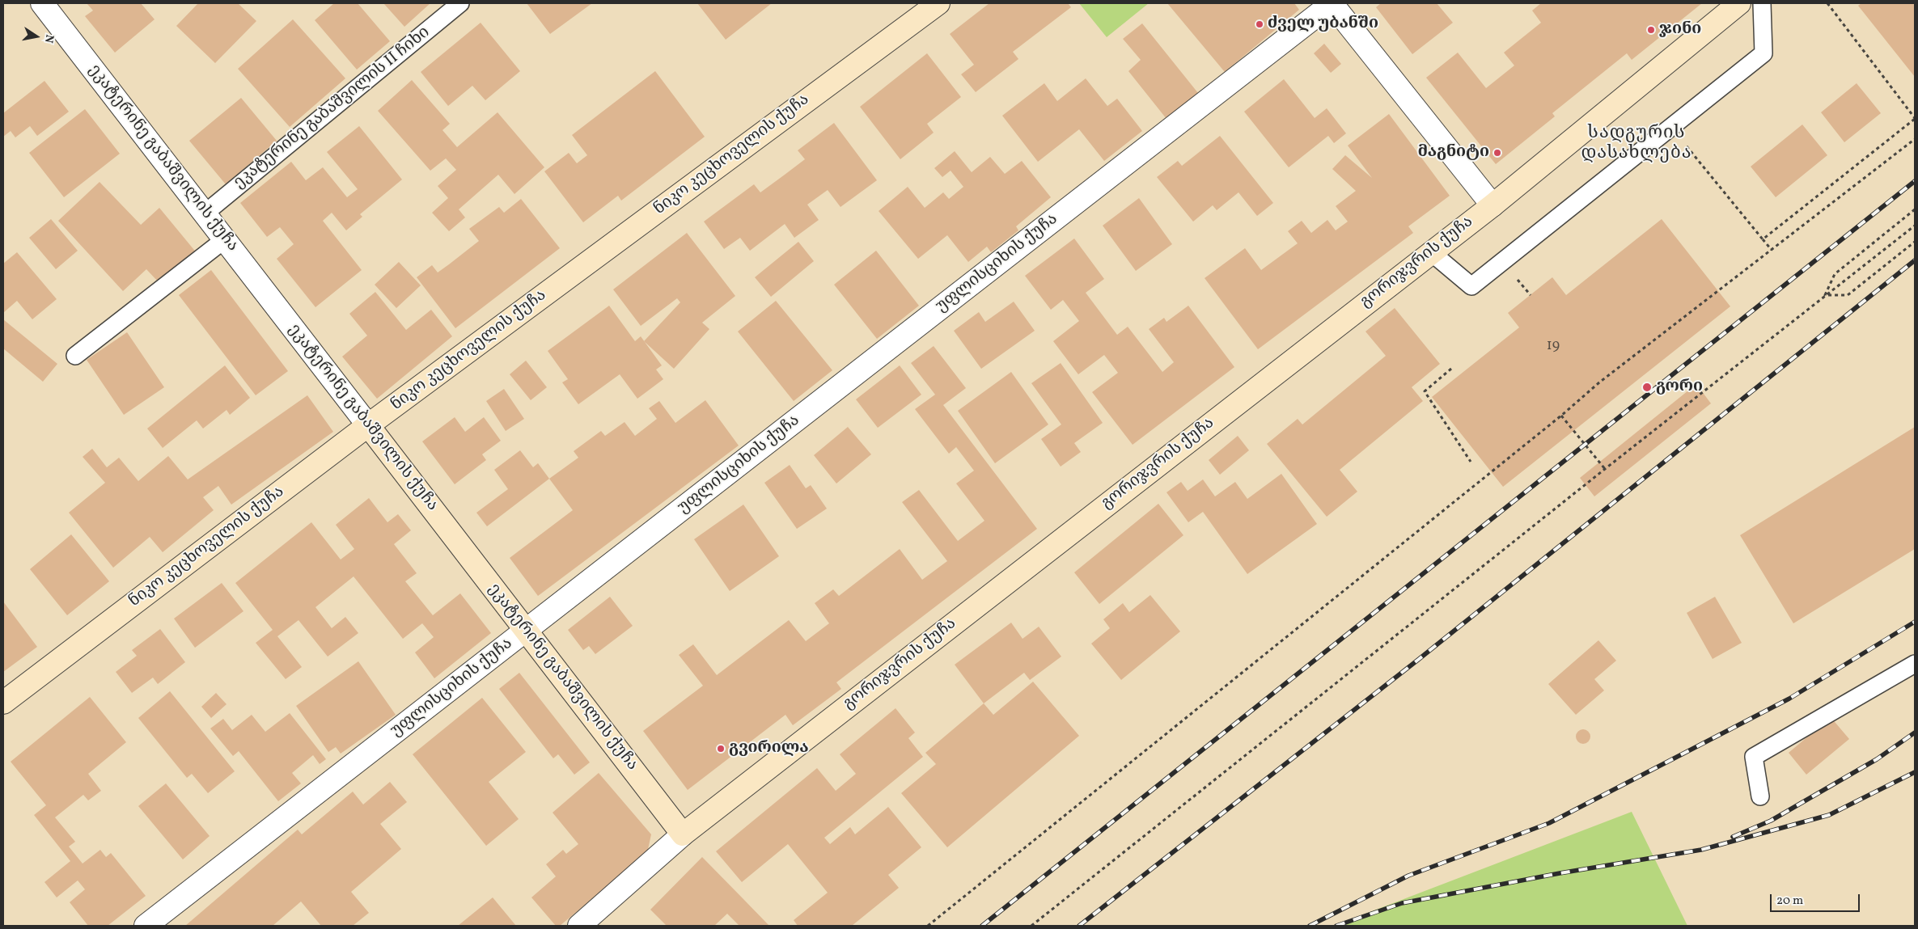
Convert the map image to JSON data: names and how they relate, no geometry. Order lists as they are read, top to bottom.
{
  "streets": {
    "main road": ["ნიკო კეცხოველის ქუჩა", "ეკატერინე გაბაშვილის ქუჩა", "გორიჯვრის ქუჩა"],
    "street": ["უფლისციხის ქუჩა"],
    "lane": ["ეკატერინე გაბაშვილის II ჩიხი"]
  },
  "crossings": [
    ["ეკატერინე გაბაშვილის II ჩიხი", "ეკატერინე გაბაშვილის ქუჩა"],
    ["ნიკო კეცხოველის ქუჩა", "ეკატერინე გაბაშვილის ქუჩა"],
    ["ეკატერინე გაბაშვილის ქუჩა", "გორიჯვრის ქუჩა"],
    ["ეკატერინე გაბაშვილის ქუჩა", "უფლისციხის ქუჩა"]
  ],
  "districts": ["სადგურის დასახლება"],
  "places": [
    "ძველ უბანში",
    "ჯინი",
    "მაგნიტი",
    "გორი",
    "გვირილა"
  ],
  "house_numbers": ["19"],
  "scale_bar": "20 m",
  "north": "right"
}
